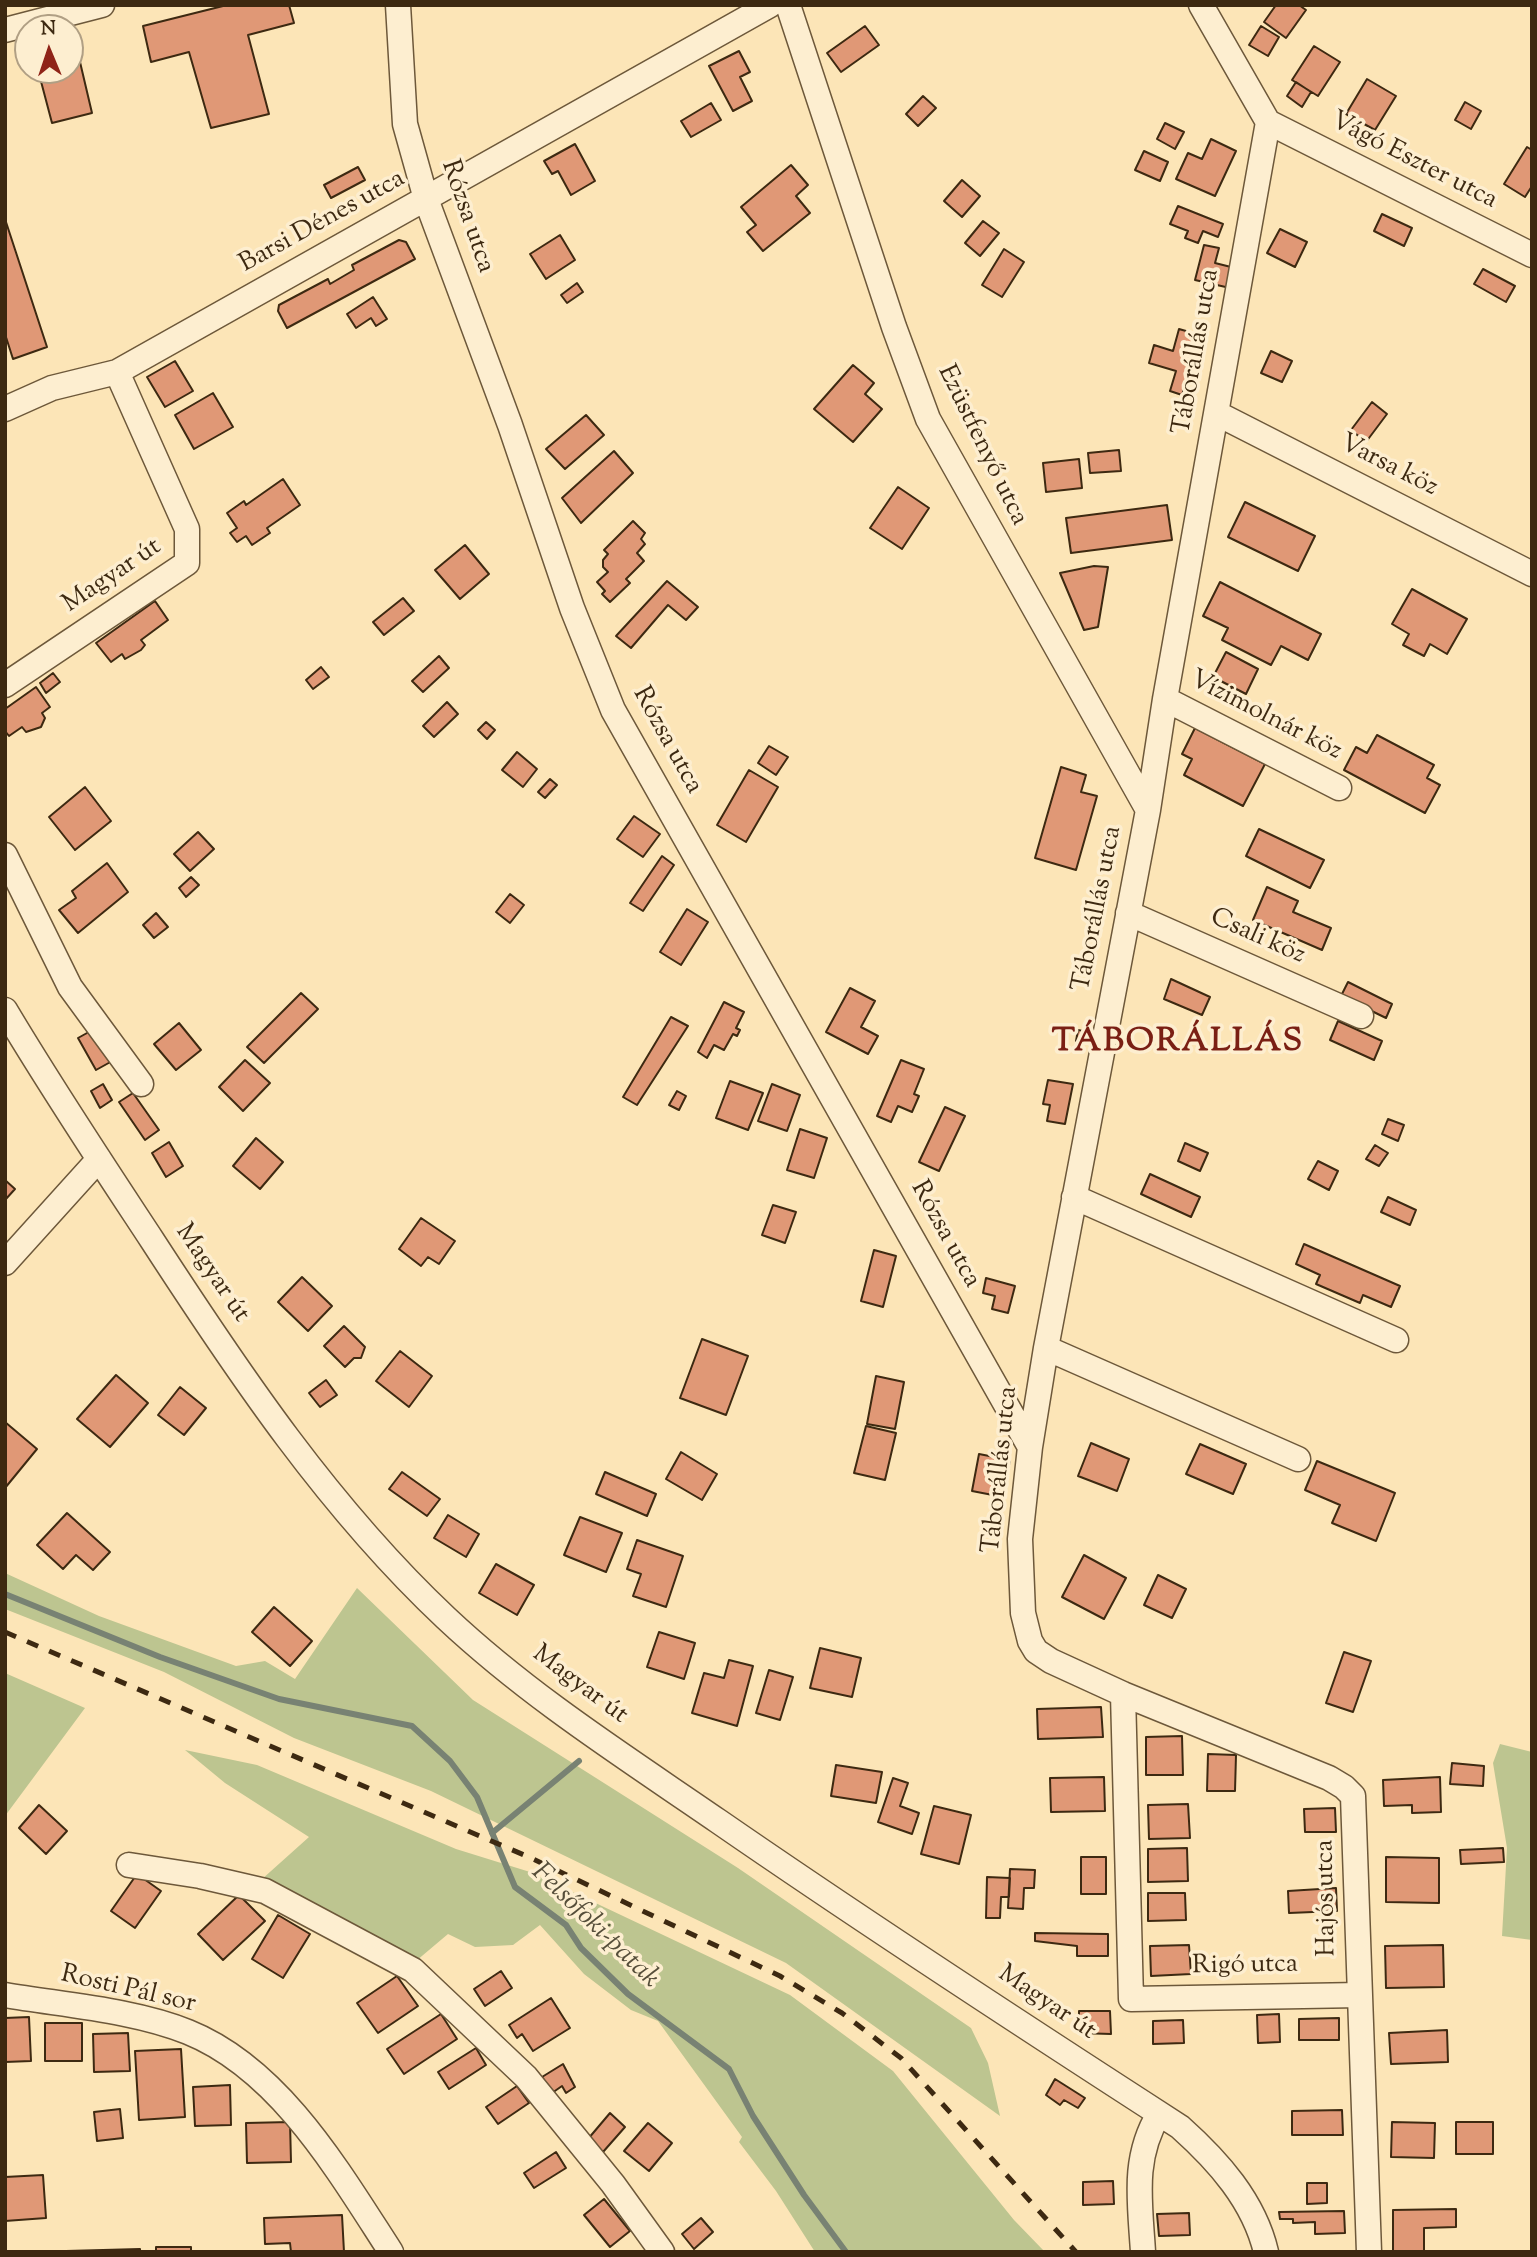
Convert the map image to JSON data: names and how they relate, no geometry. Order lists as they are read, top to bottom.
{
  "streets": {
    "street": [
      "Vágó Eszter utca",
      "Rózsa utca",
      "Barsi Dénes utca",
      "Táborállás utca",
      "Ezüstfenyő utca",
      "Varsa köz",
      "Magyar út",
      "Vízimolnár köz",
      "Csali köz",
      "Hajós utca",
      "Rigó utca",
      "Rosti Pál sor"
    ]
  },
  "crossings": [
    ["Vágó Eszter utca", "Táborállás utca"],
    ["Rózsa utca", "Barsi Dénes utca"],
    ["Rózsa utca", "Táborállás utca"],
    ["Barsi Dénes utca", "Magyar út"],
    ["Táborállás utca", "Ezüstfenyő utca"],
    ["Táborállás utca", "Varsa köz"],
    ["Táborállás utca", "Vízimolnár köz"],
    ["Táborállás utca", "Csali köz"],
    ["Táborállás utca", "Hajós utca"],
    ["Táborállás utca", "Rigó utca"],
    ["Hajós utca", "Rigó utca"]
  ],
  "districts": ["TÁBORÁLLÁS"],
  "water": ["Felsőfoki-patak"],
  "north": "top"
}
